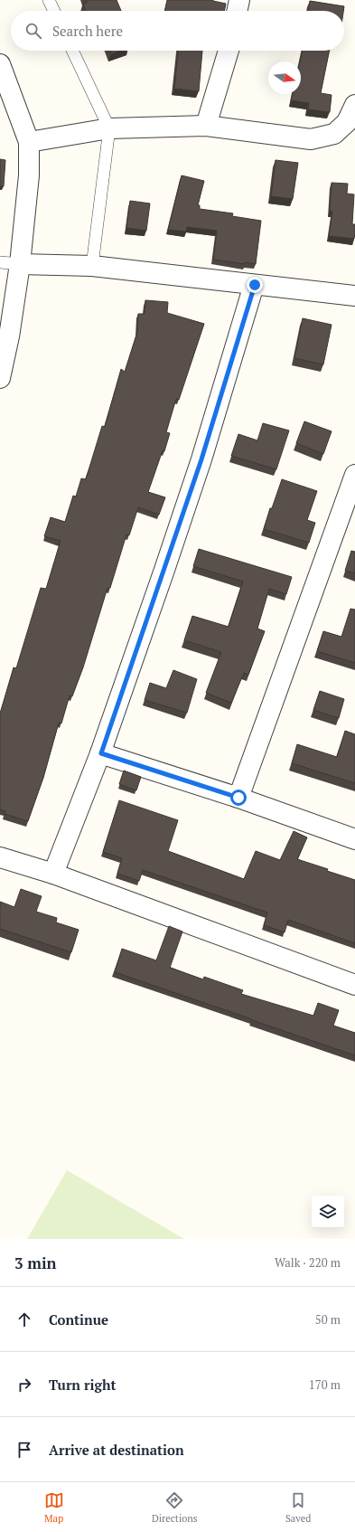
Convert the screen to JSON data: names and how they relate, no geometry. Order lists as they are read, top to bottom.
{
  "north": "right",
  "page": {
    "search": "Search here",
    "heading": ["3 min", "Walk · 220 m"],
    "list": [
      ["Continue", "50 m"],
      ["Turn right", "170 m"],
      "Arrive at destination"
    ],
    "nav": ["Map", "Directions", "Saved"]
  }
}
